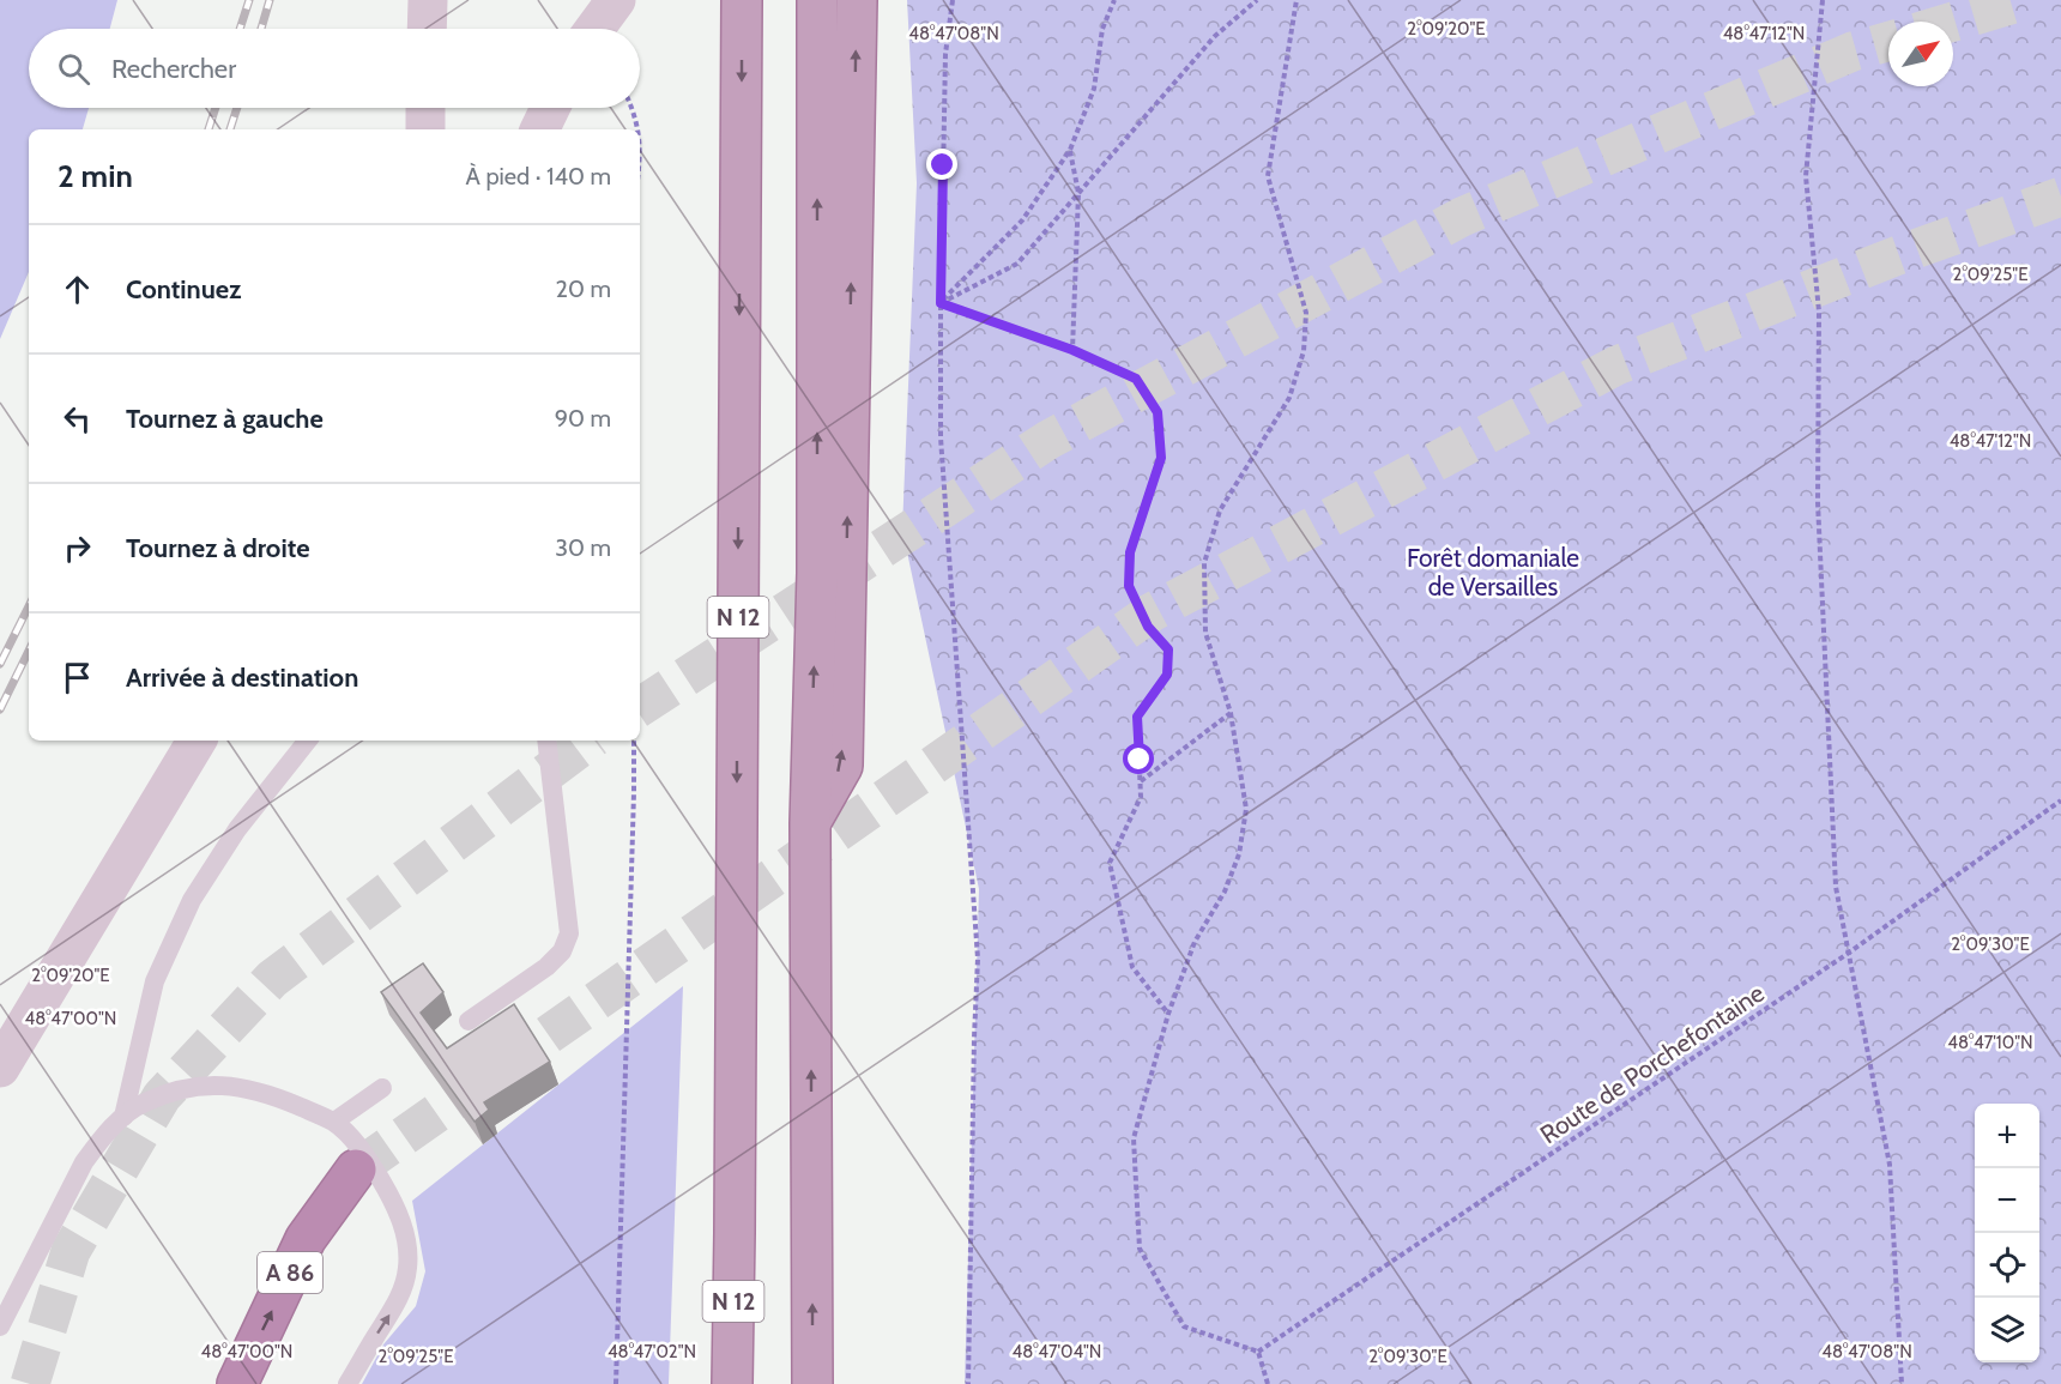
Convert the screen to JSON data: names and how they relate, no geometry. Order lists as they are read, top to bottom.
{
  "streets": {
    "highway": ["N 12", "A 86"],
    "path": ["Route de Porchefontaine"]
  },
  "parks": ["Forêt domaniale de Versailles"],
  "north": "top right",
  "page": {
    "search": "Rechercher",
    "heading": ["2 min", "À pied · 140 m"],
    "list": [
      ["Continuez", "20 m"],
      ["Tournez à gauche", "90 m"],
      ["Tournez à droite", "30 m"],
      "Arrivée à destination"
    ],
    "map_buttons": ["+", "−"]
  },
  "coordinates": [
    "2°09'20\"E",
    "48°47'08\"N",
    "48°47'12\"N",
    "2°09'25\"E",
    "2°09'30\"E",
    "48°47'00\"N",
    "48°47'10\"N",
    "48°47'02\"N",
    "48°47'04\"N"
  ]
}
